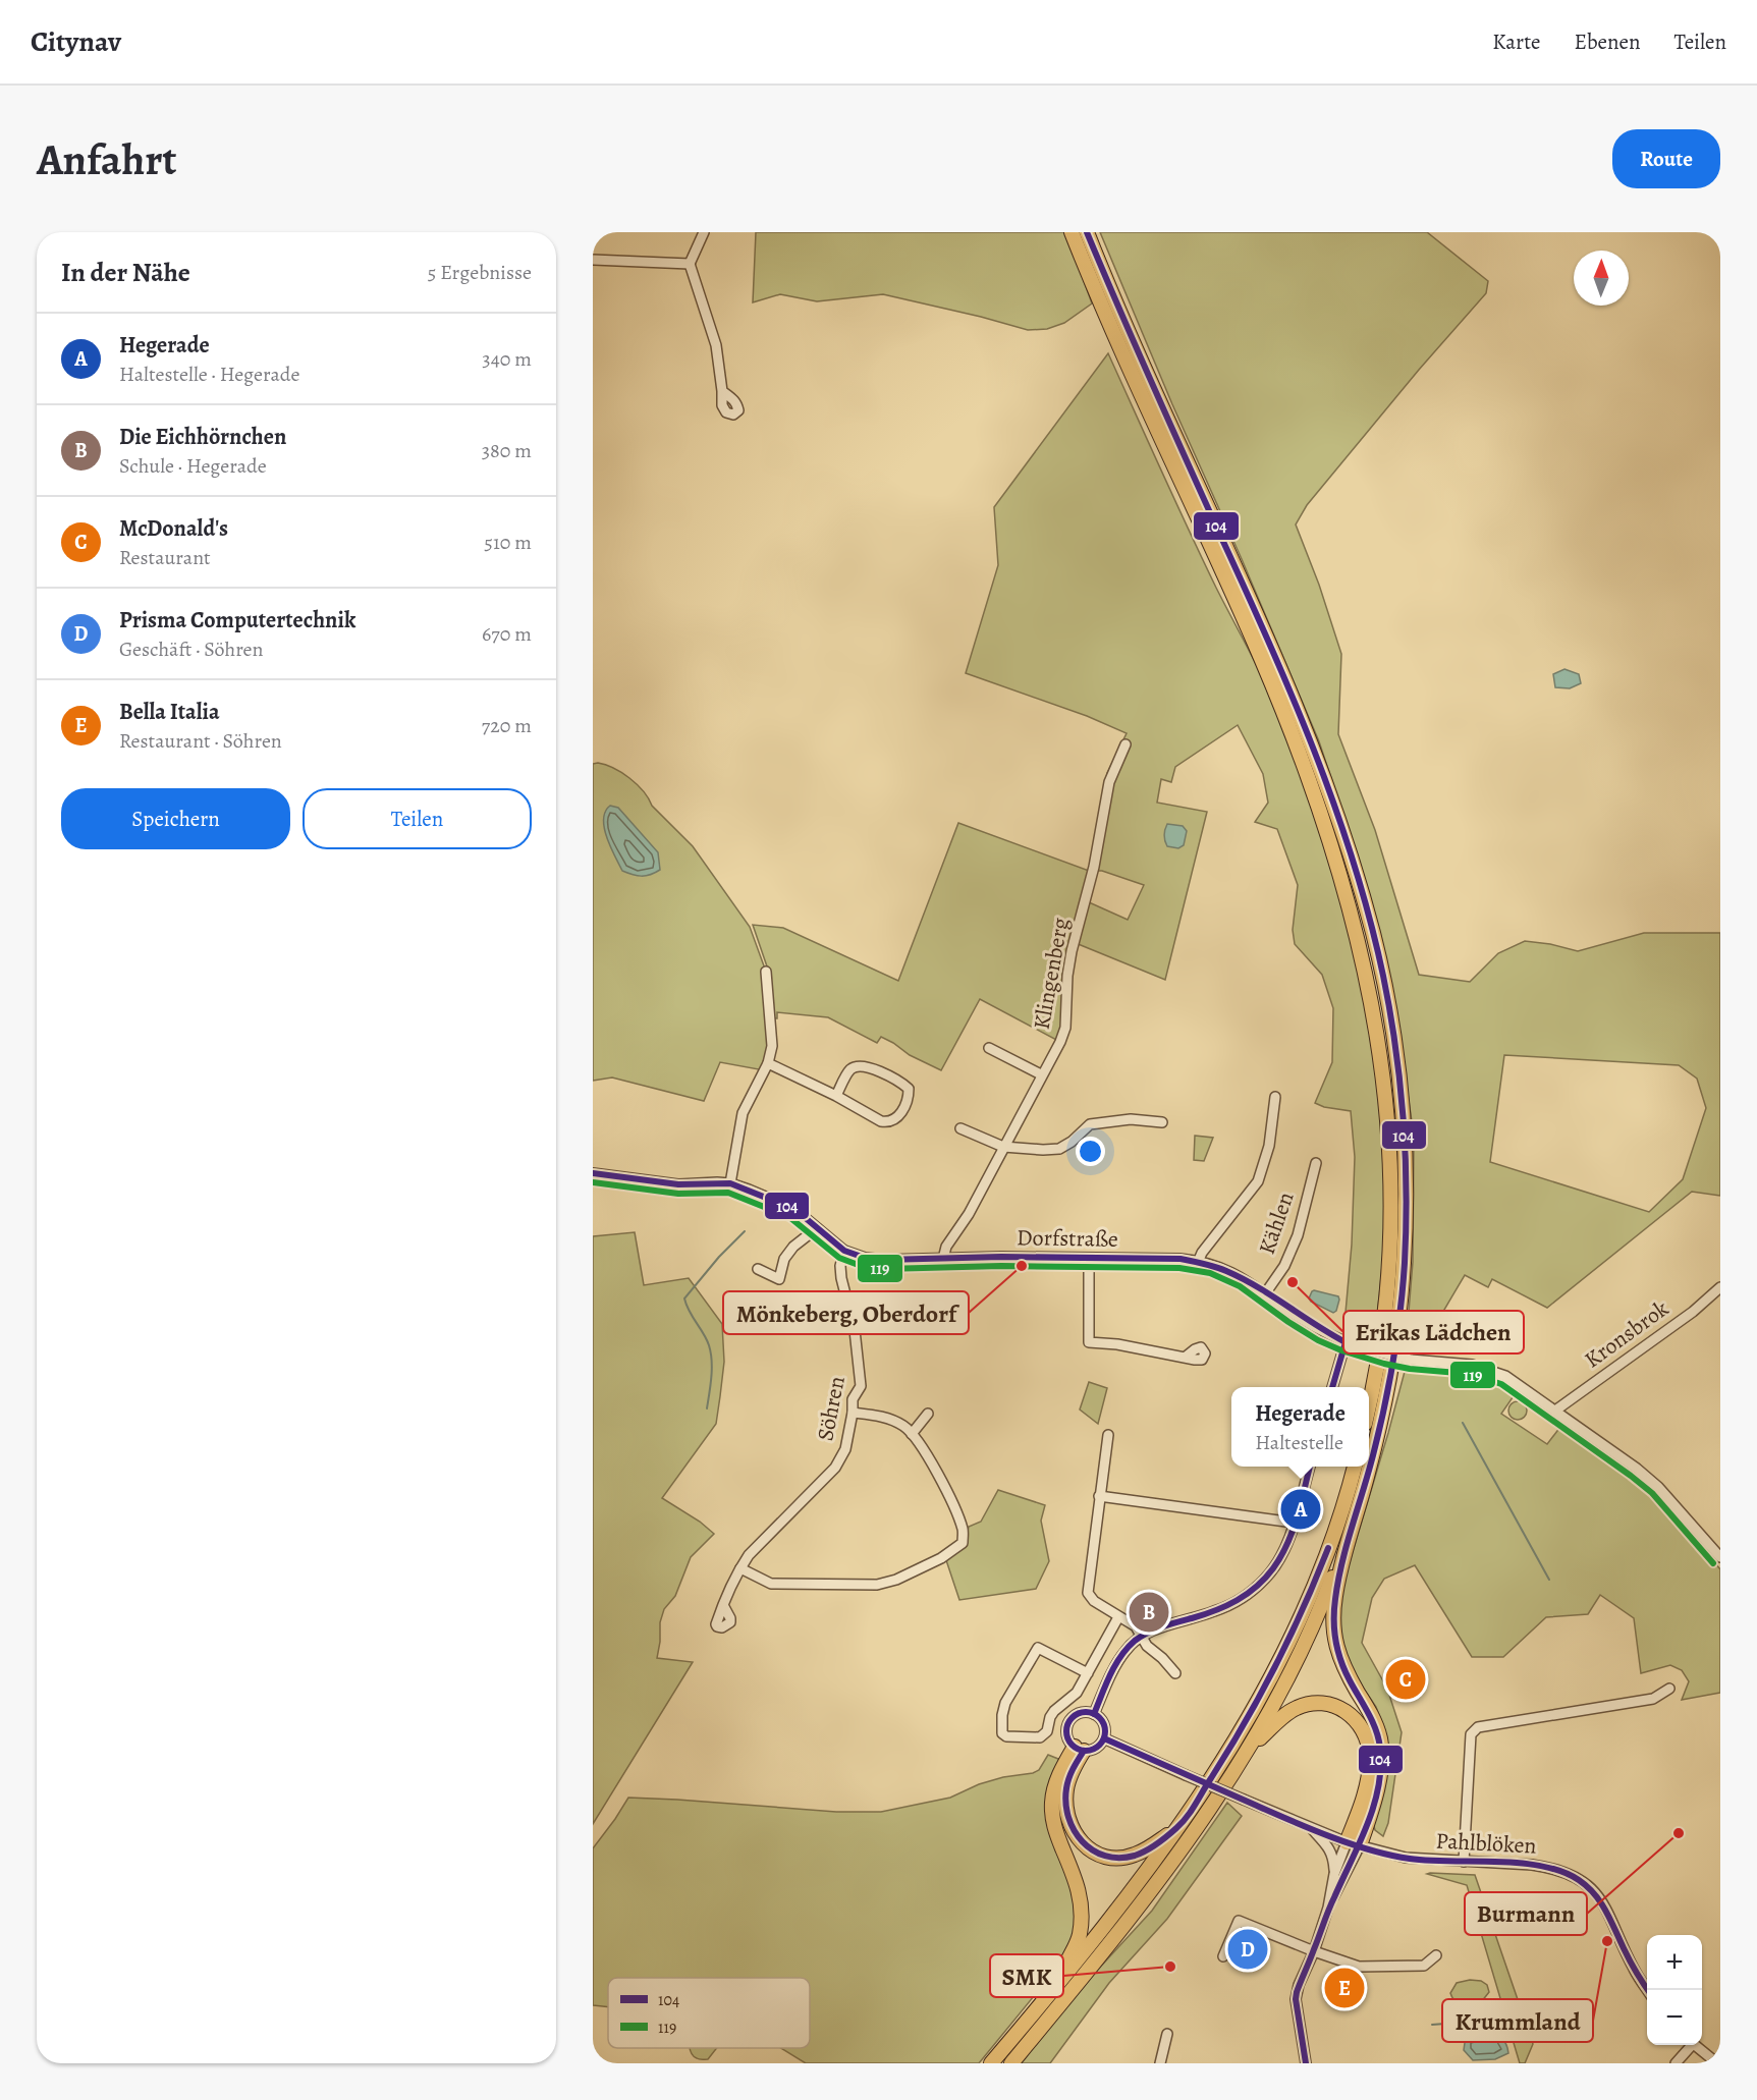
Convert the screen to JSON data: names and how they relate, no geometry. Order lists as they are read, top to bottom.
{
  "streets": {
    "street": [
      "Klingenberg",
      "Kählen",
      "Dorfstraße",
      "Kronsbrok",
      "Söhren",
      "Pahlblöken"
    ]
  },
  "crossings": [
    ["Klingenberg", "Dorfstraße"],
    ["Kählen", "Dorfstraße"],
    ["Dorfstraße", "Kronsbrok"],
    ["Dorfstraße", "Söhren"]
  ],
  "places": [
    "Mönkeberg, Oberdorf",
    "Erikas Lädchen",
    "Burmann",
    "Krummland",
    "SMK"
  ],
  "lines": ["transit line 104", "transit line 119"],
  "legend": ["104", "119"],
  "north": "top",
  "page": {
    "header": "Citynav",
    "nav": ["Karte", "Ebenen", "Teilen"],
    "buttons": [
      "Route",
      ["Speichern", "Teilen"]
    ],
    "title": "Anfahrt",
    "heading": ["In der Nähe", "5 Ergebnisse"],
    "list": [
      {
        "mark": "A",
        "name": "Hegerade",
        "note": "Haltestelle · Hegerade",
        "value": "340 m"
      },
      {
        "mark": "B",
        "name": "Die Eichhörnchen",
        "note": "Schule · Hegerade",
        "value": "380 m"
      },
      {
        "mark": "C",
        "name": "McDonald's",
        "note": "Restaurant",
        "value": "510 m"
      },
      {
        "mark": "D",
        "name": "Prisma Computertechnik",
        "note": "Geschäft · Söhren",
        "value": "670 m"
      },
      {
        "mark": "E",
        "name": "Bella Italia",
        "note": "Restaurant · Söhren",
        "value": "720 m"
      }
    ],
    "popup": ["Hegerade", "Haltestelle"],
    "pins": [
      "A",
      "B",
      "C",
      "D",
      "E"
    ],
    "map_buttons": ["+", "−"]
  }
}
